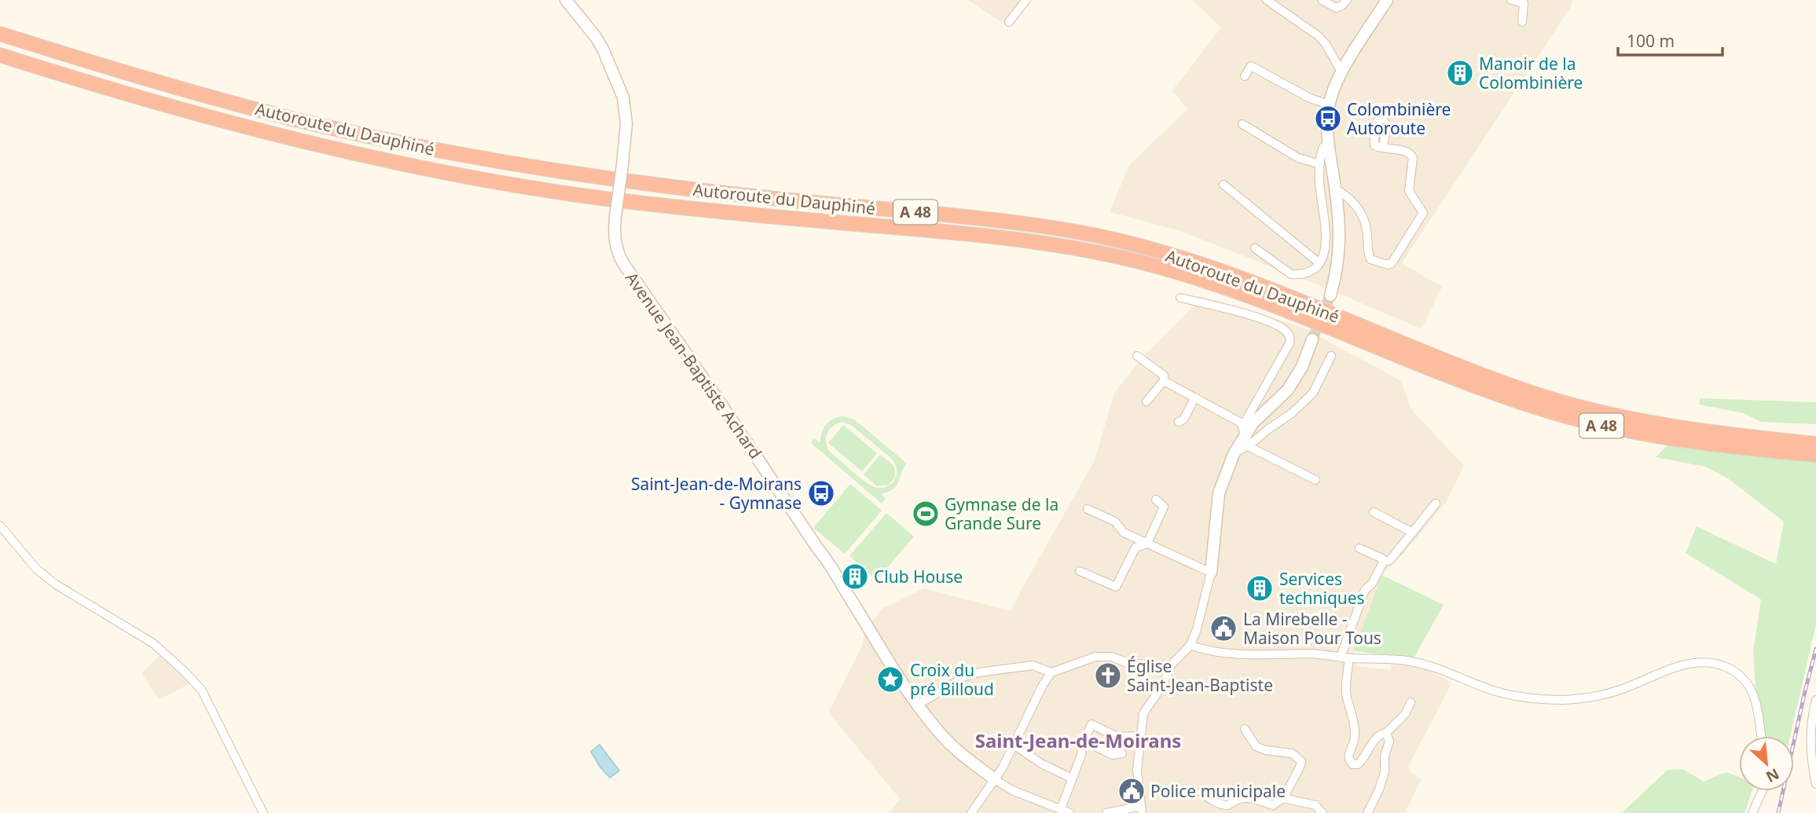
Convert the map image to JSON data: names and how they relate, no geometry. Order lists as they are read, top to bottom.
{
  "streets": {
    "highway": ["Autoroute du Dauphiné", "A 48"],
    "street": ["Avenue Jean-Baptiste Achard"]
  },
  "districts": ["Saint-Jean-de-Moirans"],
  "places": {
    "building": ["Manoir de la Colombinière", "Club House", "Services techniques"],
    "bus stop": ["Colombinière Autoroute", "Saint-Jean-de-Moirans - Gymnase"],
    "sports": ["Gymnase de la Grande Sure"],
    "public building": ["La Mirebelle - Maison Pour Tous", "Police municipale"],
    "church": ["Église Saint-Jean-Baptiste"],
    "place": ["Croix du pré Billoud"]
  },
  "scale_bar": "100 m",
  "north": "bottom right"
}
